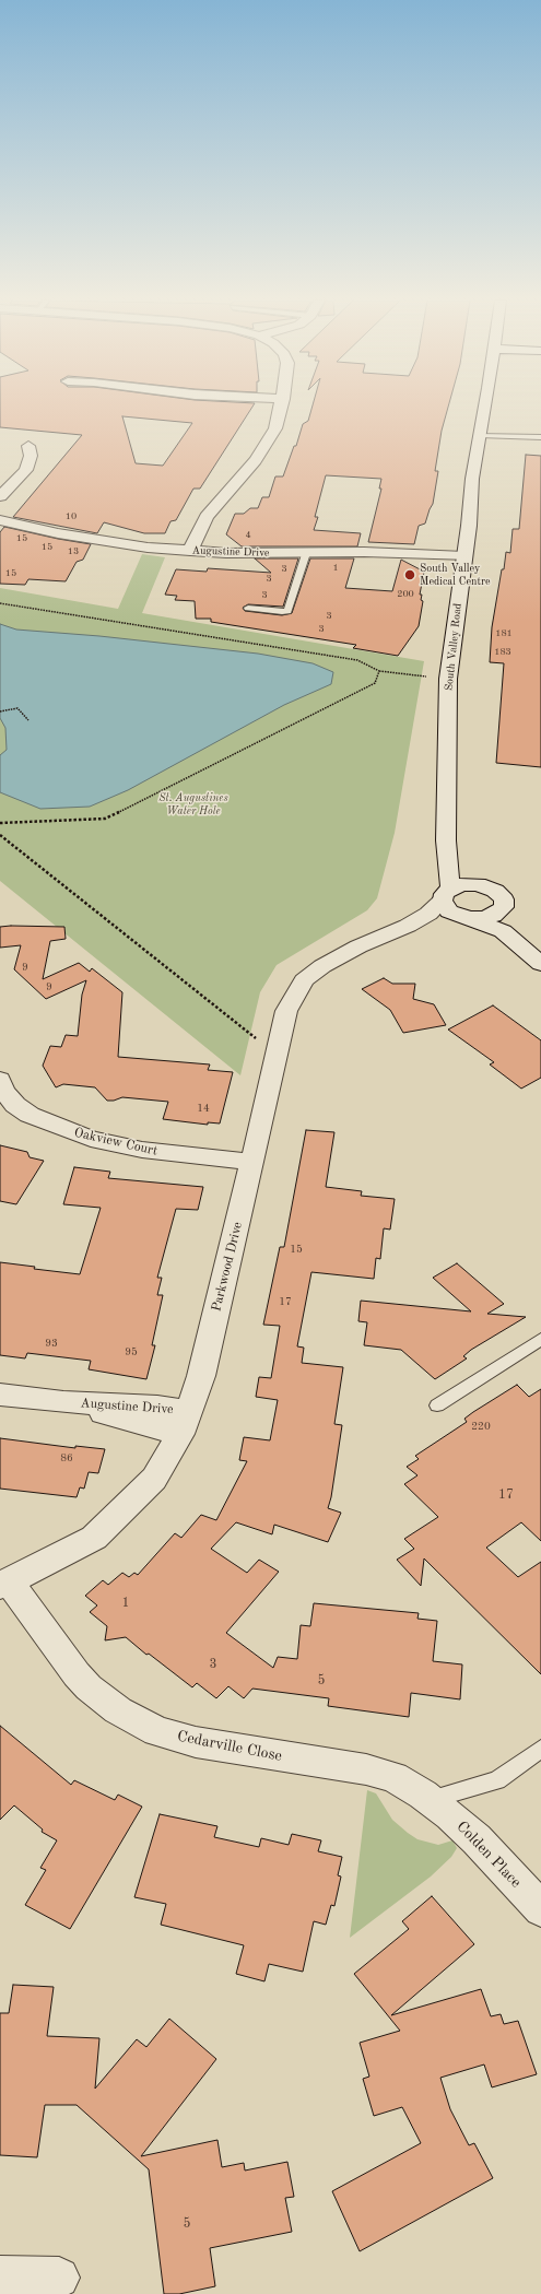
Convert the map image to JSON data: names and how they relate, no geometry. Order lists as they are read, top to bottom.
{
  "streets": {
    "street": [
      "Augustine Drive",
      "South Valley Road",
      "Oakview Court",
      "Parkwood Drive",
      "Cedarville Close",
      "Colden Place"
    ]
  },
  "crossings": [
    ["Augustine Drive", "South Valley Road"],
    ["Augustine Drive", "Parkwood Drive"],
    ["South Valley Road", "Parkwood Drive"],
    ["Oakview Court", "Parkwood Drive"],
    ["Parkwood Drive", "Cedarville Close"],
    ["Cedarville Close", "Colden Place"]
  ],
  "parks": ["St. Augustines Water Hole"],
  "places": ["South Valley Medical Centre"],
  "house_numbers": [
    "10",
    "4",
    "15",
    "15",
    "13",
    "1",
    "3",
    "15",
    "3",
    "200",
    "3",
    "3",
    "3",
    "181",
    "183",
    "9",
    "9",
    "14",
    "15",
    "17",
    "93",
    "95",
    "220",
    "86",
    "17",
    "1",
    "3",
    "5",
    "5"
  ]
}
